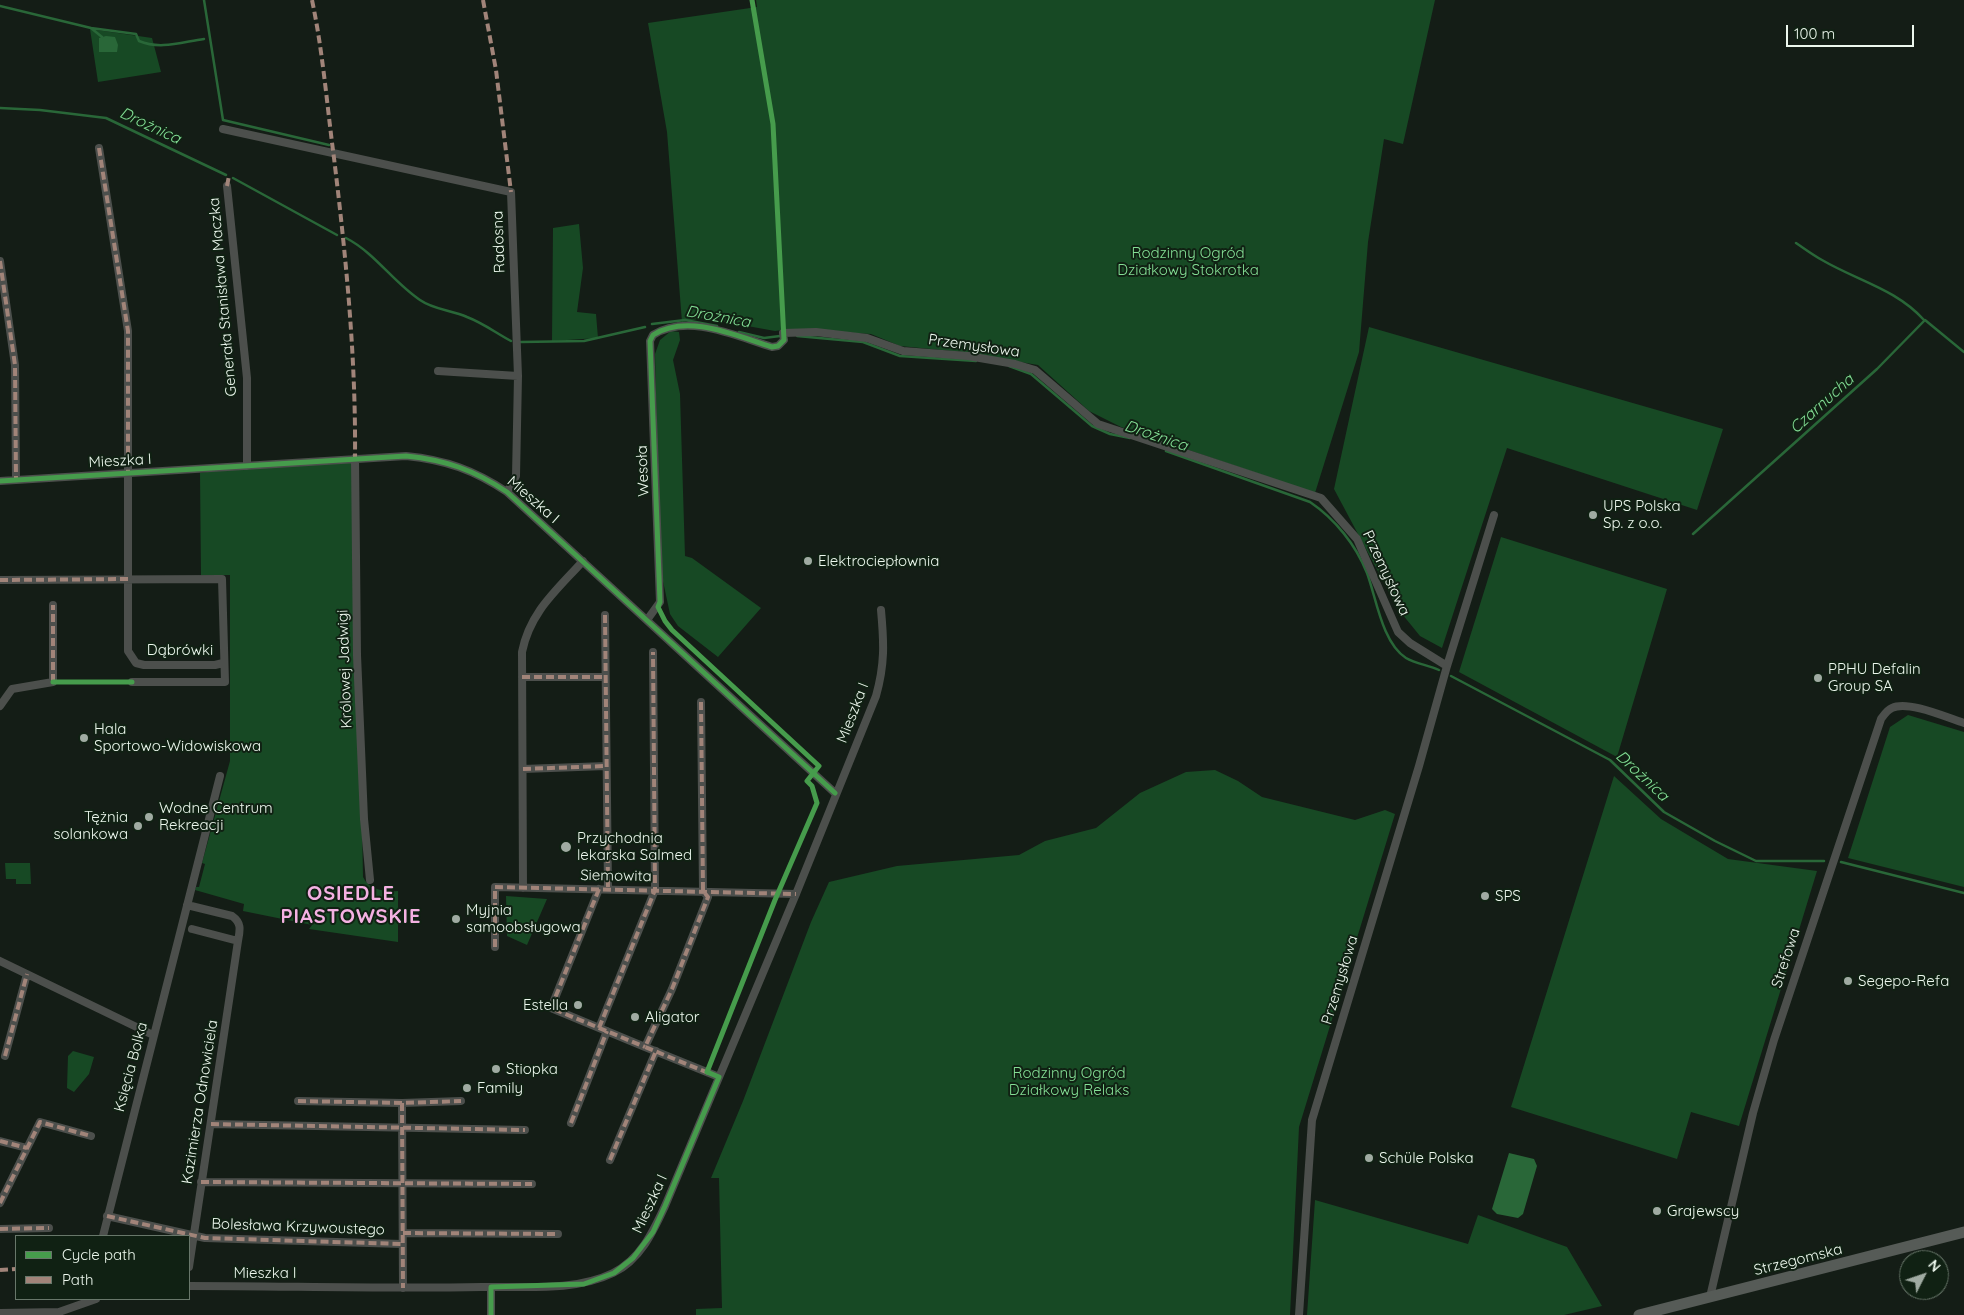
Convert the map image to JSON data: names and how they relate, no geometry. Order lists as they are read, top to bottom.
{
  "streets": {
    "main road": ["Strzegomska"],
    "street": [
      "Radosna",
      "Generała Stanisława Maczka",
      "Przemysłowa",
      "Mieszka I",
      "Wesoła",
      "Dąbrówki",
      "Królowej Jadwigi",
      "Siemowita",
      "Strefowa",
      "Księcia Bolka",
      "Kazimierza Odnowiciela",
      "Bolesława Krzywoustego"
    ]
  },
  "crossings": [
    ["Radosna", "Mieszka I"],
    ["Generała Stanisława Maczka", "Mieszka I"],
    ["Przemysłowa", "Wesoła"],
    ["Mieszka I", "Wesoła"],
    ["Mieszka I", "Dąbrówki"],
    ["Mieszka I", "Królowej Jadwigi"],
    ["Mieszka I", "Siemowita"],
    ["Mieszka I", "Bolesława Krzywoustego"],
    ["Strefowa", "Strzegomska"],
    ["Księcia Bolka", "Bolesława Krzywoustego"],
    ["Kazimierza Odnowiciela", "Bolesława Krzywoustego"]
  ],
  "districts": ["OSIEDLE PIASTOWSKIE"],
  "water": ["Drożnica", "Czarnucha"],
  "parks": ["Rodzinny Ogród Działkowy Stokrotka", "Rodzinny Ogród Działkowy Relaks"],
  "places": [
    "UPS Polska Sp. z o.o.",
    "Elektrociepłownia",
    "PPHU Defalin Group SA",
    "Hala Sportowo-Widowiskowa",
    "Wodne Centrum Rekreacji",
    "Tężnia solankowa",
    "Przychodnia lekarska Salmed",
    "SPS",
    "Myjnia samoobsługowa",
    "Segepo-Refa",
    "Estella",
    "Aligator",
    "Stiopka",
    "Family",
    "Schüle Polska",
    "Grajewscy"
  ],
  "legend": ["Cycle path", "Path"],
  "scale_bar": "100 m",
  "north": "top right"
}
